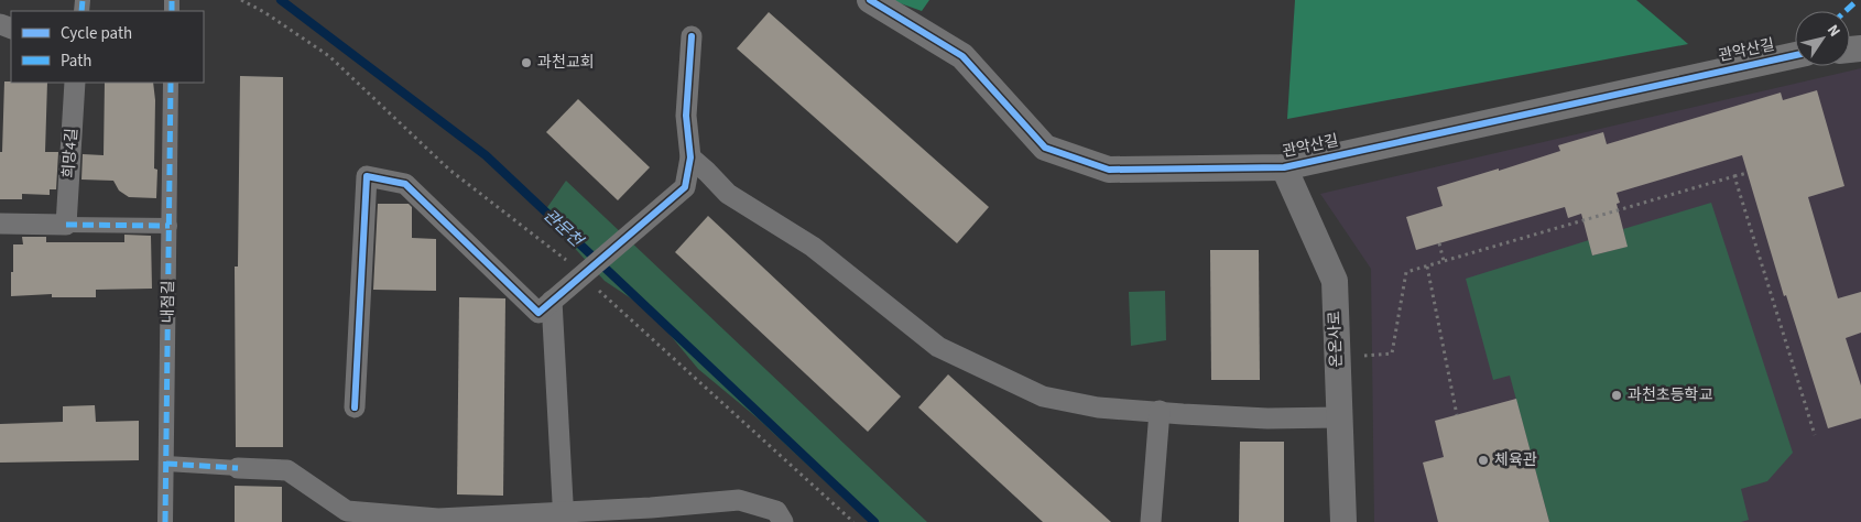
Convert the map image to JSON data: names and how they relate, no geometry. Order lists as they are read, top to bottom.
{
  "streets": {
    "street": [
      "관악산길",
      "희망4길",
      "내점길",
      "온온사로"
    ]
  },
  "crossings": [
    ["관악산길", "온온사로"]
  ],
  "water": ["관문천"],
  "places": ["과천교회", "과천초등학교", "체육관"],
  "legend": ["Cycle path", "Path"],
  "north": "top right"
}
